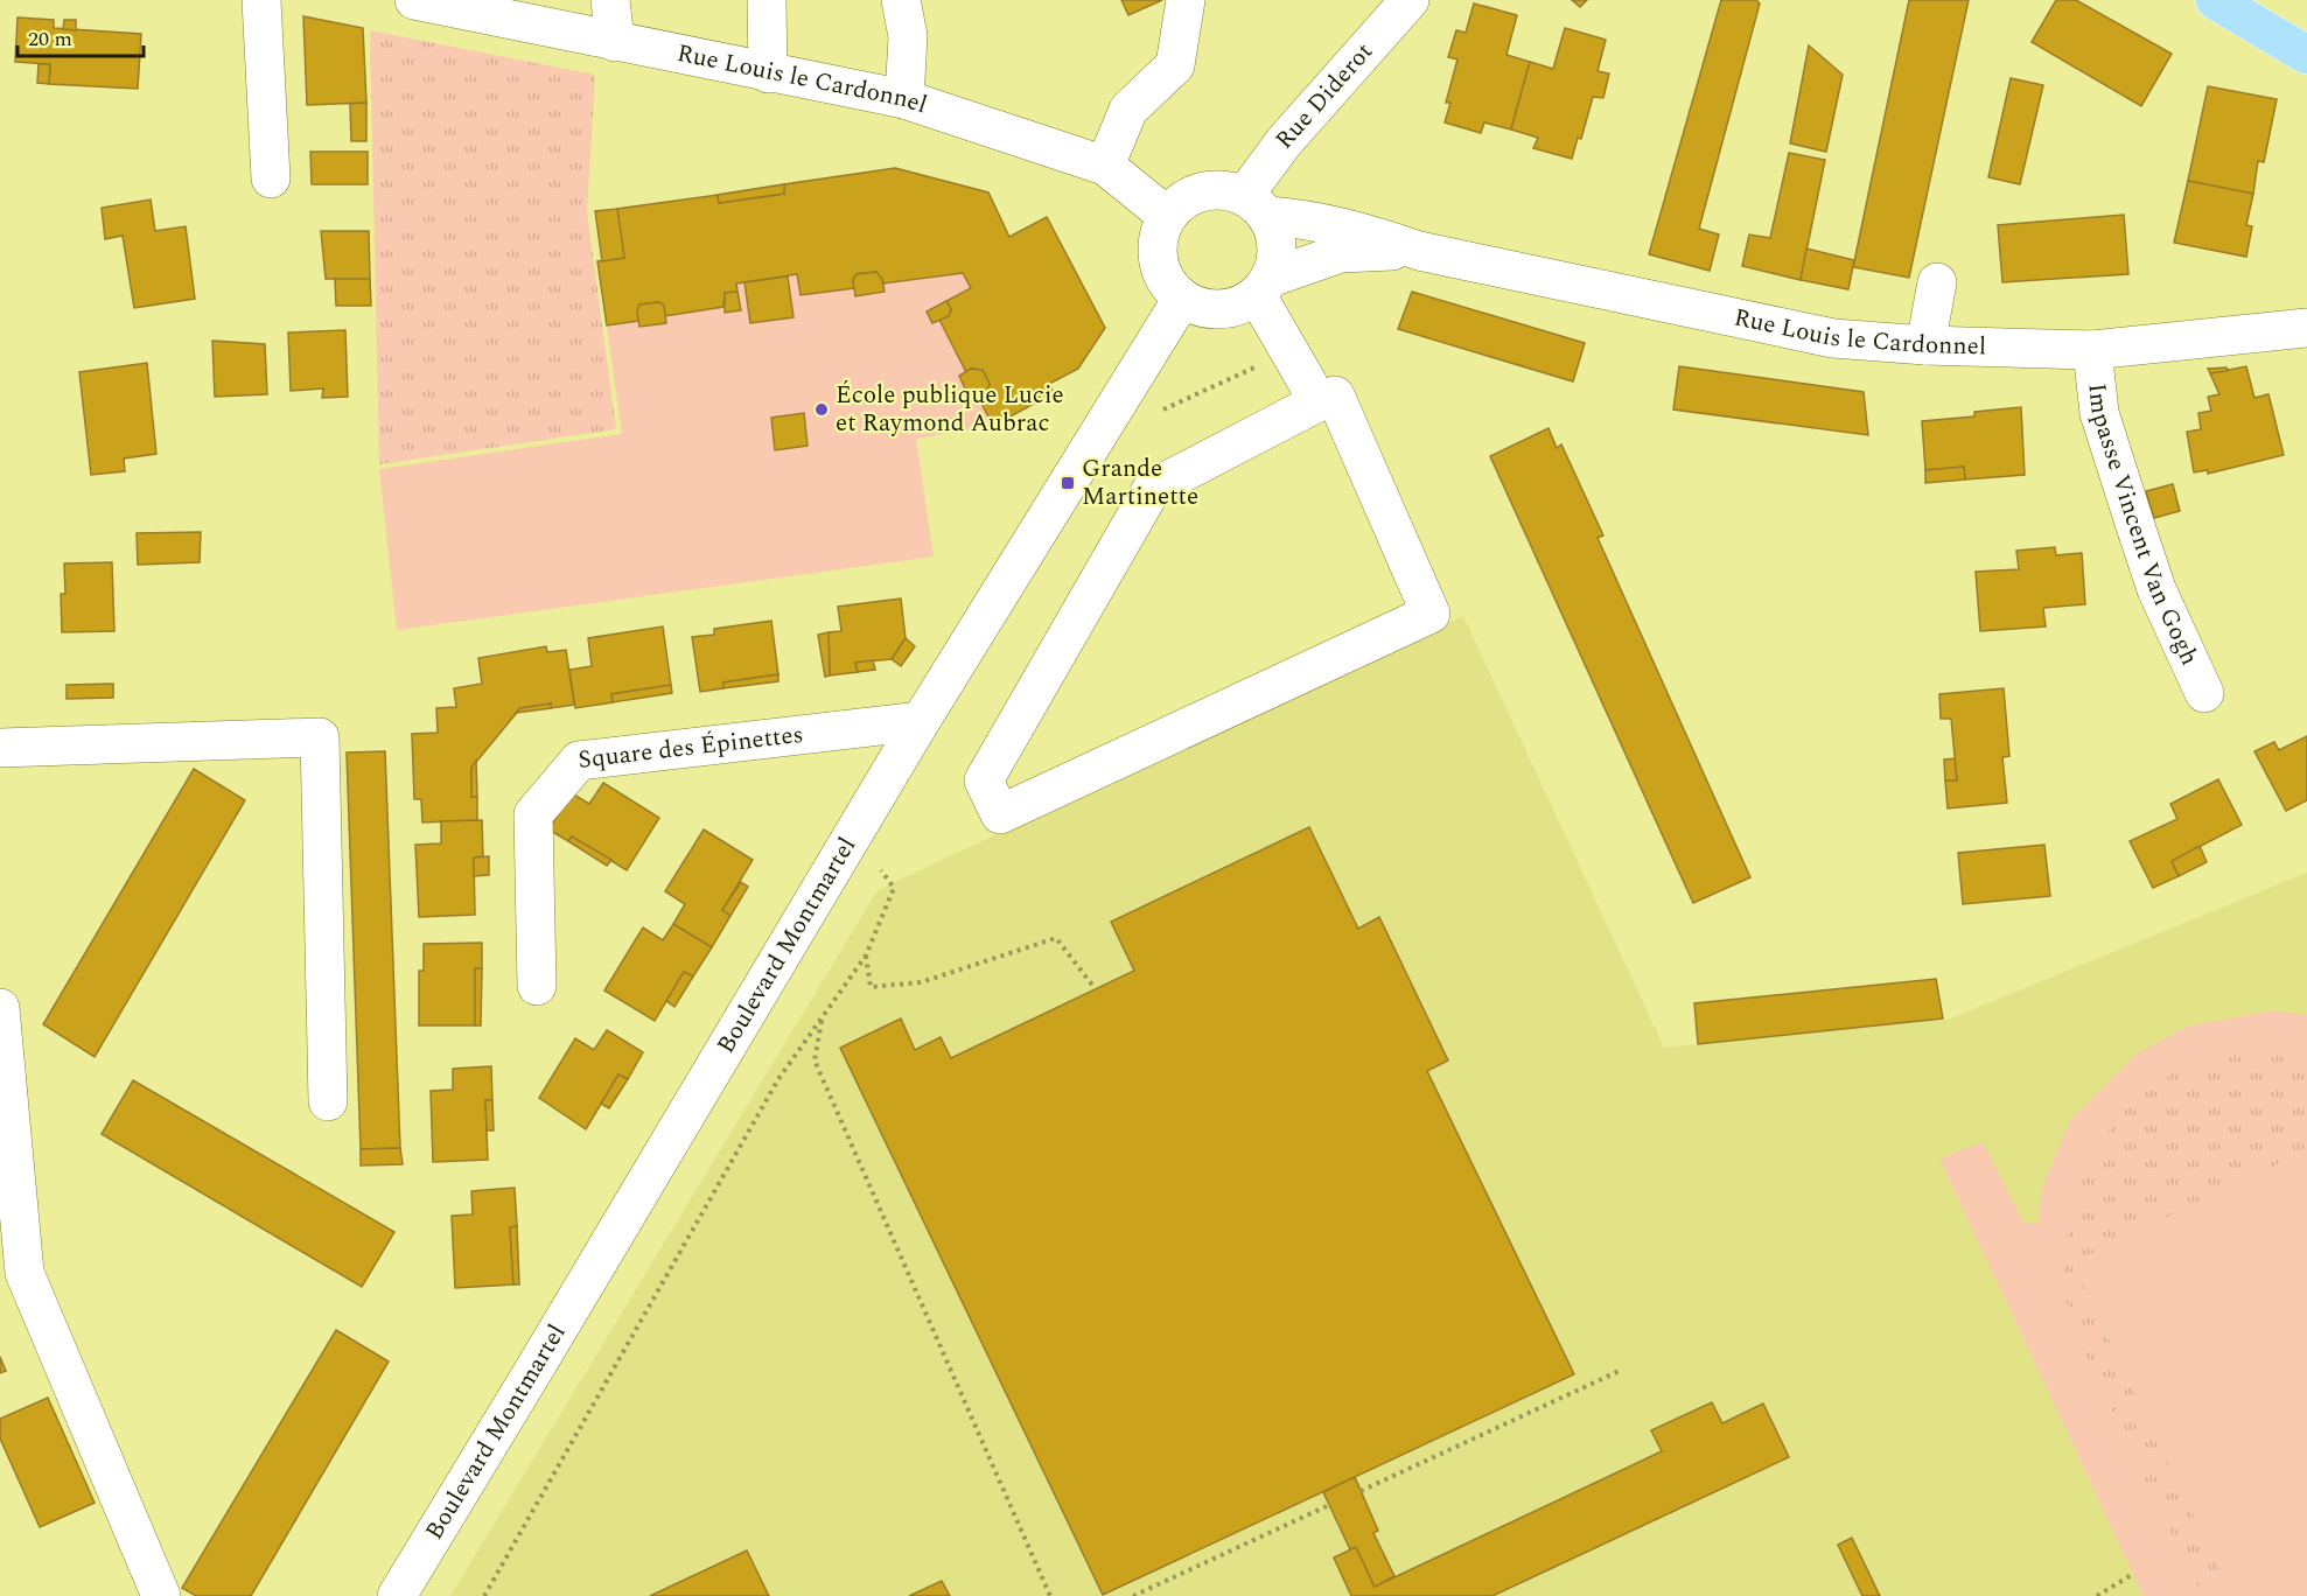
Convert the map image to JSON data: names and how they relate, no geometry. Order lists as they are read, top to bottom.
{
  "streets": {
    "street": [
      "Rue Louis le Cardonnel",
      "Rue Diderot",
      "Impasse Vincent Van Gogh",
      "Square des Épinettes",
      "Boulevard Montmartel"
    ]
  },
  "crossings": [
    ["Rue Louis le Cardonnel", "Rue Diderot"],
    ["Rue Louis le Cardonnel", "Impasse Vincent Van Gogh"],
    ["Rue Louis le Cardonnel", "Boulevard Montmartel"],
    ["Rue Diderot", "Boulevard Montmartel"],
    ["Square des Épinettes", "Boulevard Montmartel"]
  ],
  "places": {
    "other": ["École publique Lucie et Raymond Aubrac"],
    "transit": ["Grande Martinette"]
  },
  "scale_bar": "20 m"
}
